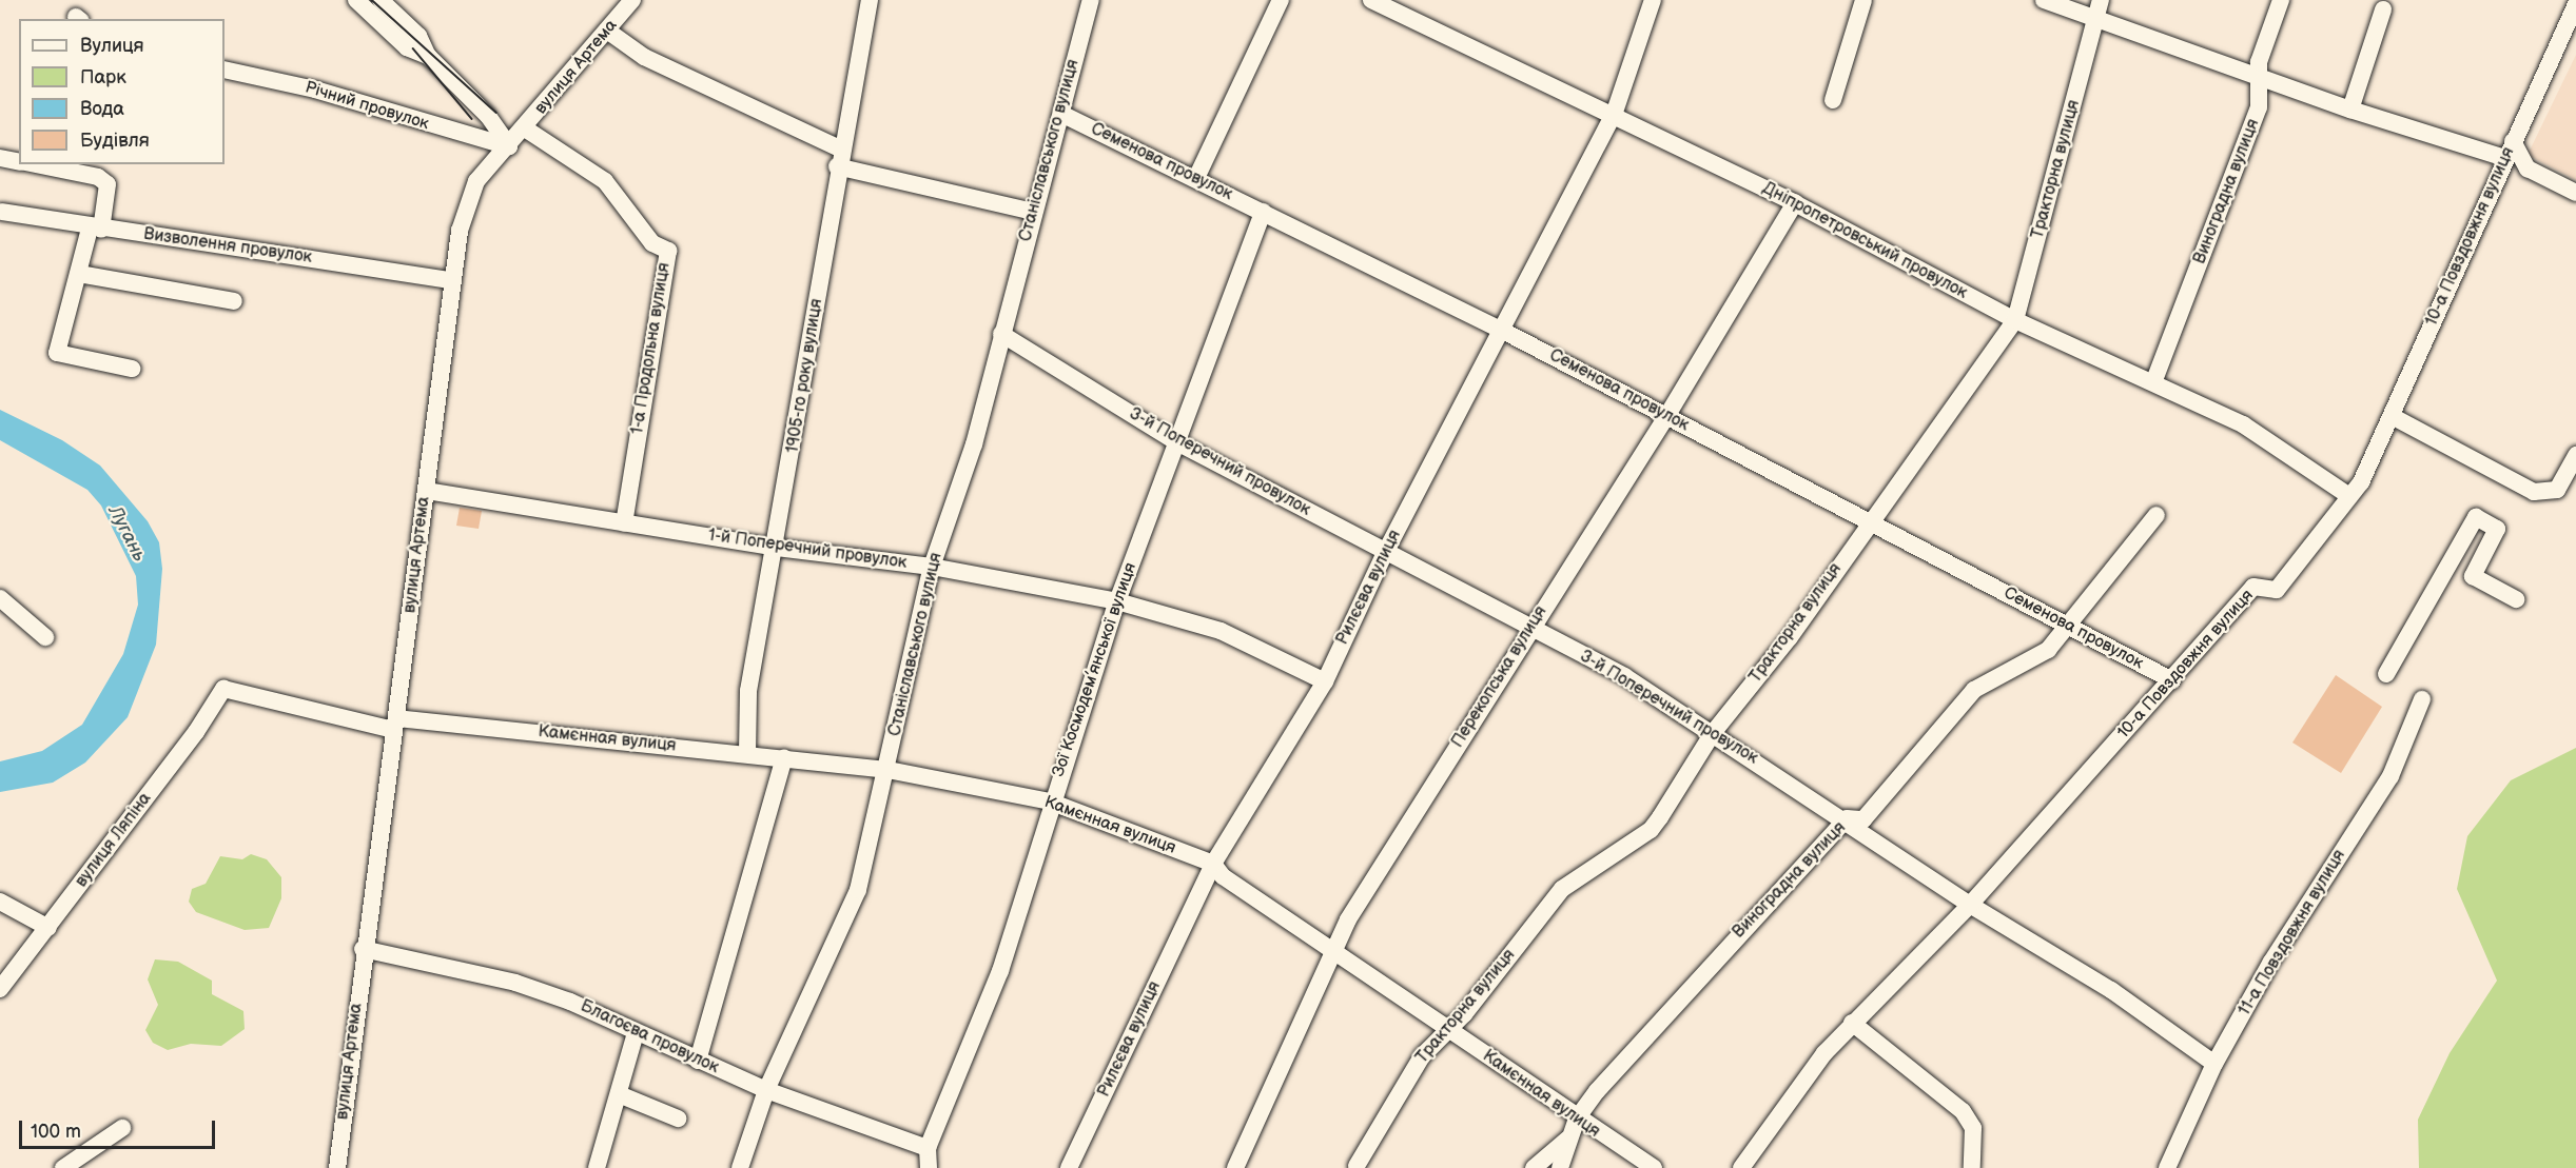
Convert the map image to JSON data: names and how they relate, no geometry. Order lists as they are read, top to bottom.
{
  "streets": {
    "street": [
      "вулиця Артема",
      "Річний провулок",
      "Станіславського вулиця",
      "Семенова провулок",
      "Тракторна вулиця",
      "Виноградна вулиця",
      "10-а Повздовжня вулиця",
      "Дніпропетровський провулок",
      "Визволення провулок",
      "1-а Продольна вулиця",
      "1905-го року вулиця",
      "3-й Поперечний провулок",
      "1-й Поперечний провулок",
      "Рилєєва вулиця",
      "Зої Космодем’янської вулиця",
      "Перекопська вулиця",
      "Камєнная вулиця",
      "вулиця Ляпіна",
      "11-а Повздовжня вулиця",
      "Благоєва провулок"
    ]
  },
  "crossings": [
    ["вулиця Артема", "Річний провулок"],
    ["вулиця Артема", "Визволення провулок"],
    ["вулиця Артема", "1-а Продольна вулиця"],
    ["вулиця Артема", "1-й Поперечний провулок"],
    ["вулиця Артема", "Камєнная вулиця"],
    ["вулиця Артема", "Благоєва провулок"],
    ["Станіславського вулиця", "Семенова провулок"],
    ["Станіславського вулиця", "3-й Поперечний провулок"],
    ["Станіславського вулиця", "1-й Поперечний провулок"],
    ["Станіславського вулиця", "Камєнная вулиця"],
    ["Станіславського вулиця", "Благоєва провулок"],
    ["Семенова провулок", "Тракторна вулиця"],
    ["Семенова провулок", "Виноградна вулиця"],
    ["Семенова провулок", "10-а Повздовжня вулиця"],
    ["Семенова провулок", "Рилєєва вулиця"],
    ["Семенова провулок", "Зої Космодем’янської вулиця"],
    ["Семенова провулок", "Перекопська вулиця"],
    ["Тракторна вулиця", "Дніпропетровський провулок"],
    ["Тракторна вулиця", "3-й Поперечний провулок"],
    ["Тракторна вулиця", "Камєнная вулиця"],
    ["Виноградна вулиця", "Дніпропетровський провулок"],
    ["Виноградна вулиця", "3-й Поперечний провулок"],
    ["Виноградна вулиця", "Камєнная вулиця"],
    ["10-а Повздовжня вулиця", "Дніпропетровський провулок"],
    ["10-а Повздовжня вулиця", "3-й Поперечний провулок"],
    ["Дніпропетровський провулок", "Рилєєва вулиця"],
    ["Дніпропетровський провулок", "Перекопська вулиця"],
    ["1-а Продольна вулиця", "1-й Поперечний провулок"],
    ["1905-го року вулиця", "1-й Поперечний провулок"],
    ["1905-го року вулиця", "Камєнная вулиця"],
    ["3-й Поперечний провулок", "Рилєєва вулиця"],
    ["3-й Поперечний провулок", "Зої Космодем’янської вулиця"],
    ["3-й Поперечний провулок", "Перекопська вулиця"],
    ["3-й Поперечний провулок", "11-а Повздовжня вулиця"],
    ["1-й Поперечний провулок", "Рилєєва вулиця"],
    ["1-й Поперечний провулок", "Зої Космодем’янської вулиця"],
    ["Рилєєва вулиця", "Камєнная вулиця"],
    ["Зої Космодем’янської вулиця", "Камєнная вулиця"],
    ["Зої Космодем’янської вулиця", "Благоєва провулок"],
    ["Перекопська вулиця", "Камєнная вулиця"],
    ["Камєнная вулиця", "вулиця Ляпіна"]
  ],
  "water": ["Лугань"],
  "legend": [
    "Вулиця",
    "Парк",
    "Вода",
    "Будівля"
  ],
  "scale_bar": "100 m"
}
